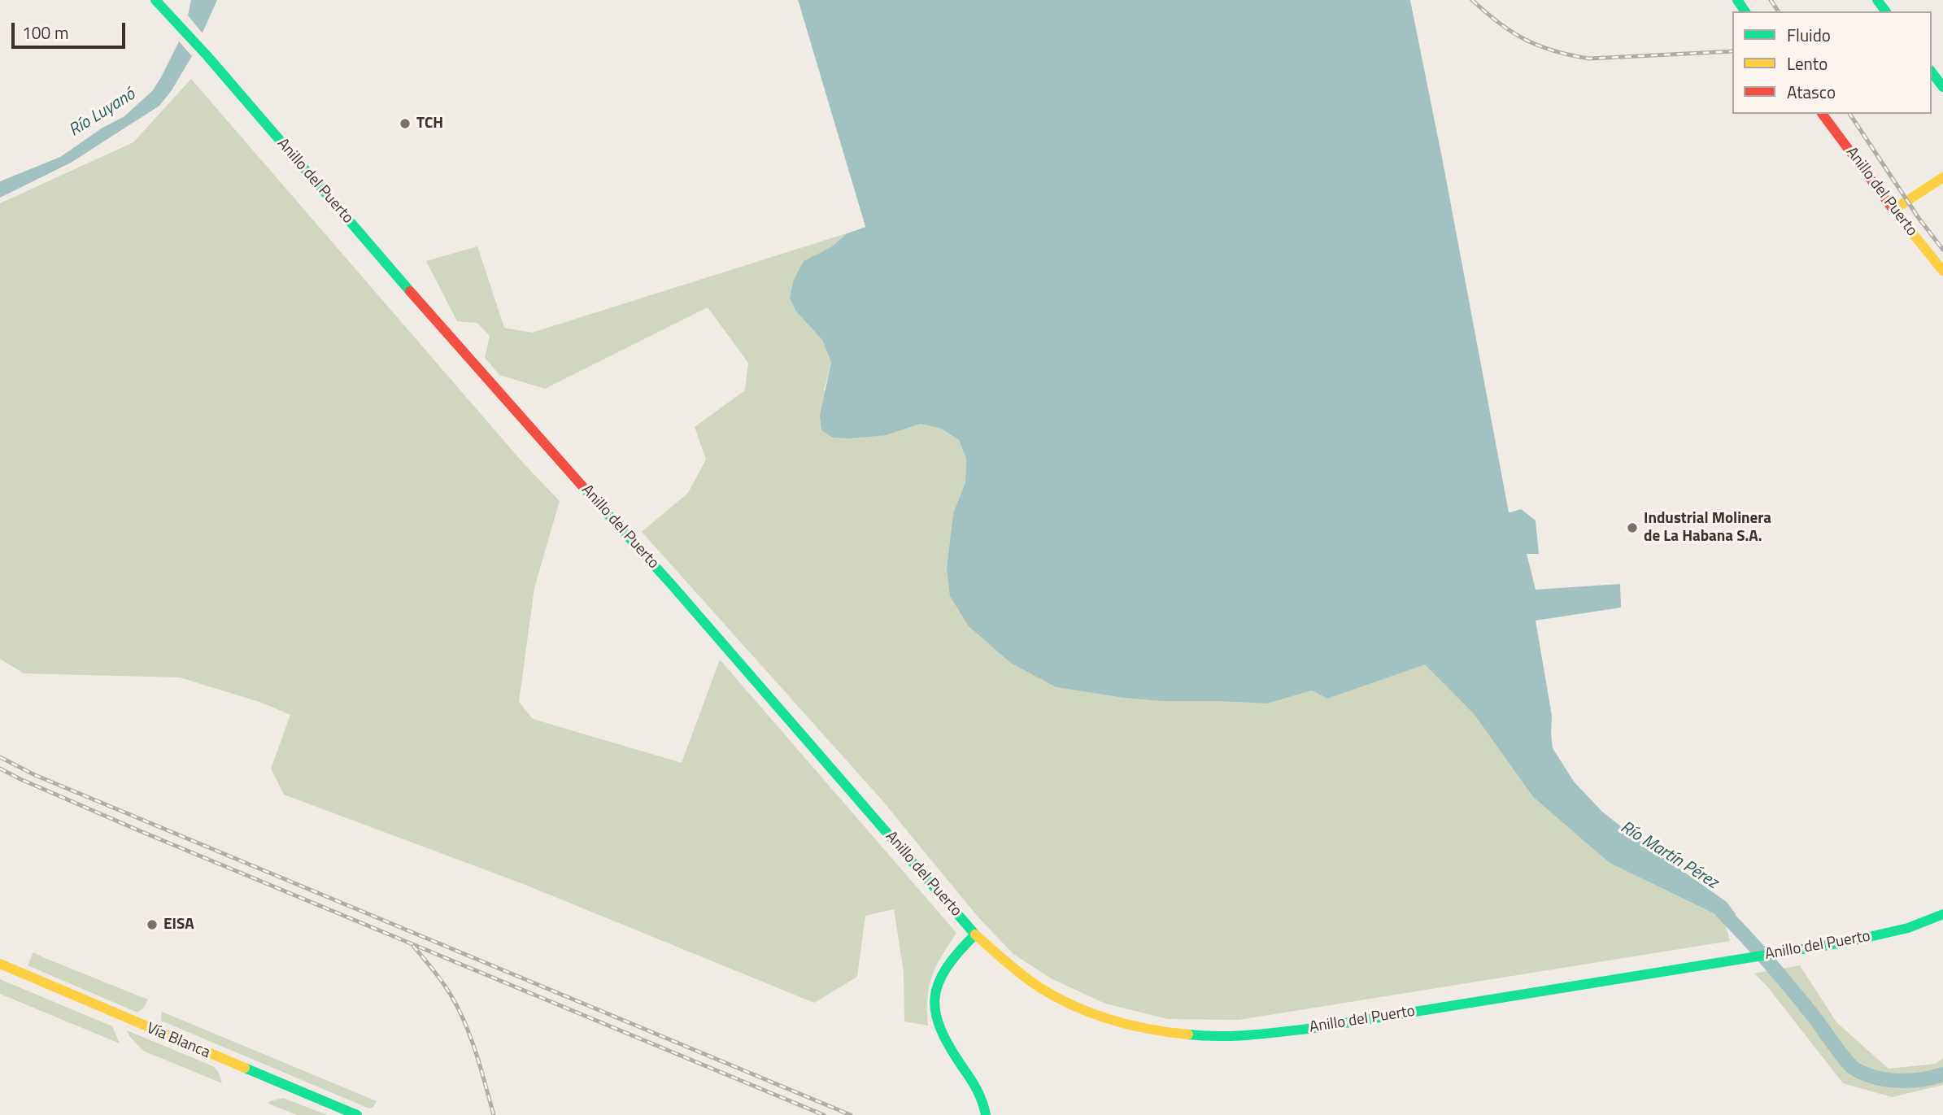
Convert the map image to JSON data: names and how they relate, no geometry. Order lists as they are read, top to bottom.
{
  "streets": {
    "main road": ["Anillo del Puerto", "Vía Blanca"]
  },
  "water": ["Río Luyanó", "Río Martín Pérez"],
  "places": ["TCH", "Industrial Molinera de La Habana S.A.", "EISA"],
  "legend": ["Fluido", "Lento", "Atasco"],
  "scale_bar": "100 m"
}
